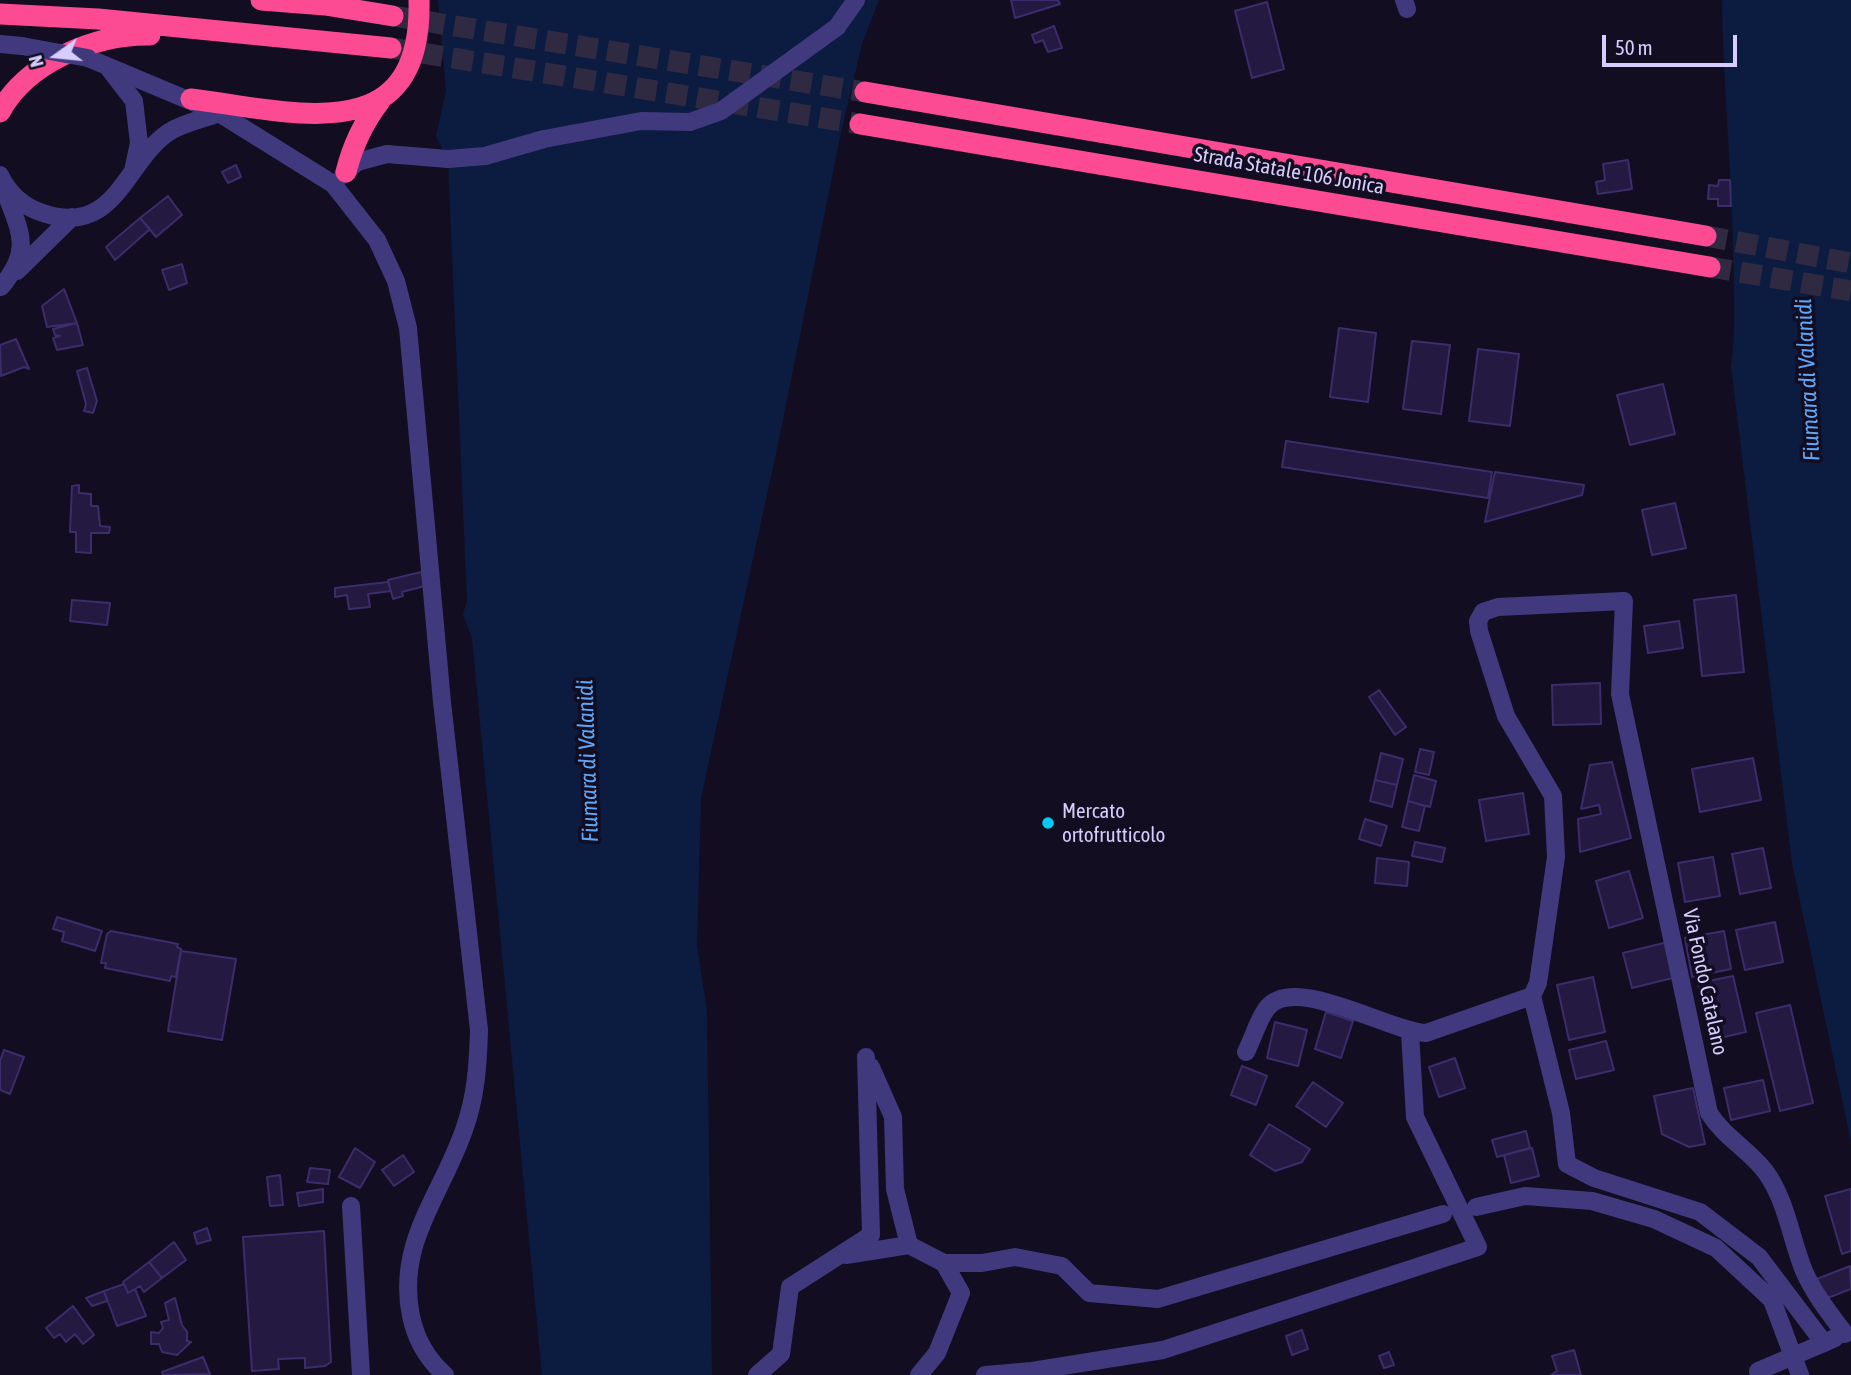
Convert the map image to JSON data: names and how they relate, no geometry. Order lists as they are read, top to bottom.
{
  "streets": {
    "highway": ["Strada Statale 106 Jonica"],
    "street": ["Via Fondo Catalano"]
  },
  "water": ["Fiumara di Valanidi"],
  "places": ["Mercato ortofrutticolo"],
  "scale_bar": "50 m",
  "north": "left"
}
